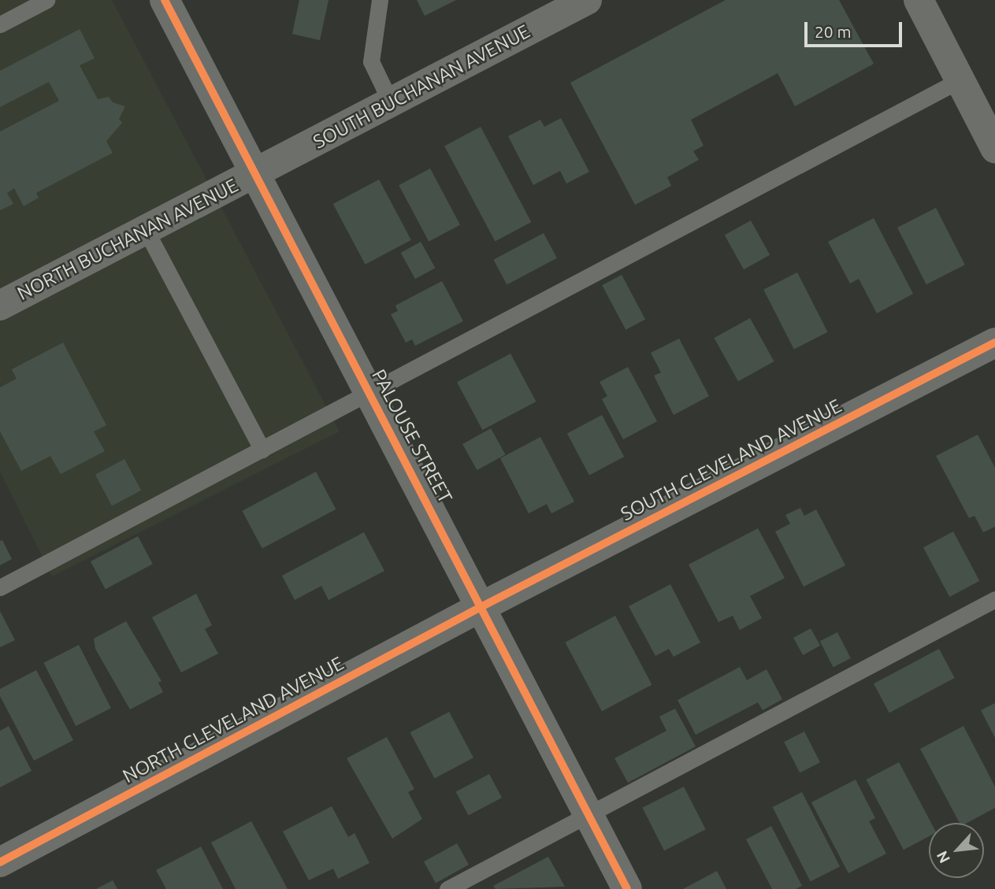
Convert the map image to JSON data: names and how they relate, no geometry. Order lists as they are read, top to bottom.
{
  "streets": {
    "street": [
      "SOUTH BUCHANAN AVENUE",
      "NORTH BUCHANAN AVENUE",
      "PALOUSE STREET",
      "SOUTH CLEVELAND AVENUE",
      "NORTH CLEVELAND AVENUE"
    ]
  },
  "crossings": [
    ["SOUTH BUCHANAN AVENUE", "NORTH BUCHANAN AVENUE"],
    ["SOUTH BUCHANAN AVENUE", "PALOUSE STREET"],
    ["NORTH BUCHANAN AVENUE", "PALOUSE STREET"],
    ["PALOUSE STREET", "SOUTH CLEVELAND AVENUE"],
    ["PALOUSE STREET", "NORTH CLEVELAND AVENUE"],
    ["SOUTH CLEVELAND AVENUE", "NORTH CLEVELAND AVENUE"]
  ],
  "scale_bar": "20 m",
  "north": "bottom left"
}
